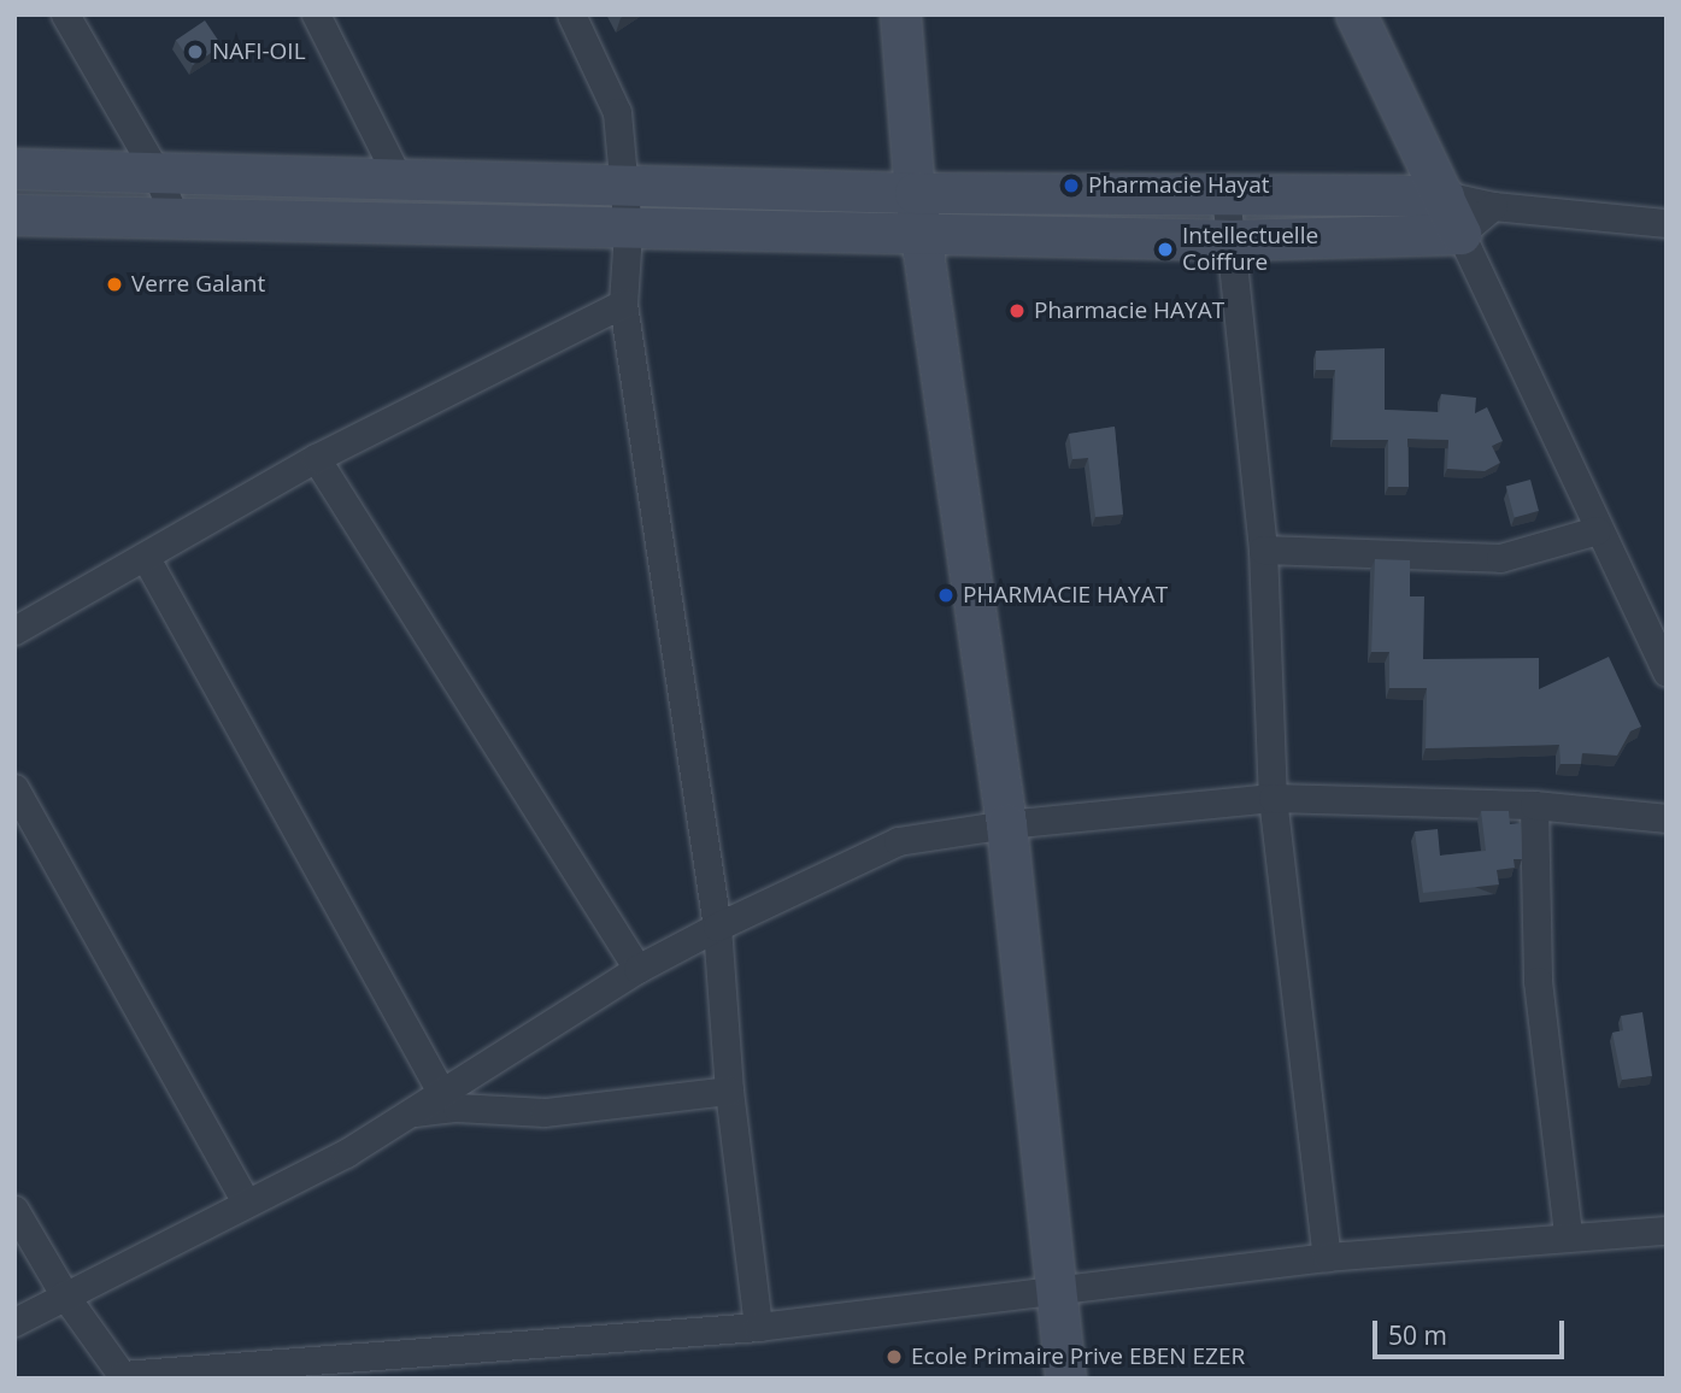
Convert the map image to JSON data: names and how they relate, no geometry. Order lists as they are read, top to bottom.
{
  "places": [
    "NAFI-OIL",
    "Pharmacie Hayat",
    "Intellectuelle Coiffure",
    "Verre Galant",
    "Pharmacie HAYAT",
    "PHARMACIE HAYAT",
    "Ecole Primaire Prive EBEN EZER"
  ],
  "scale_bar": "50 m"
}
